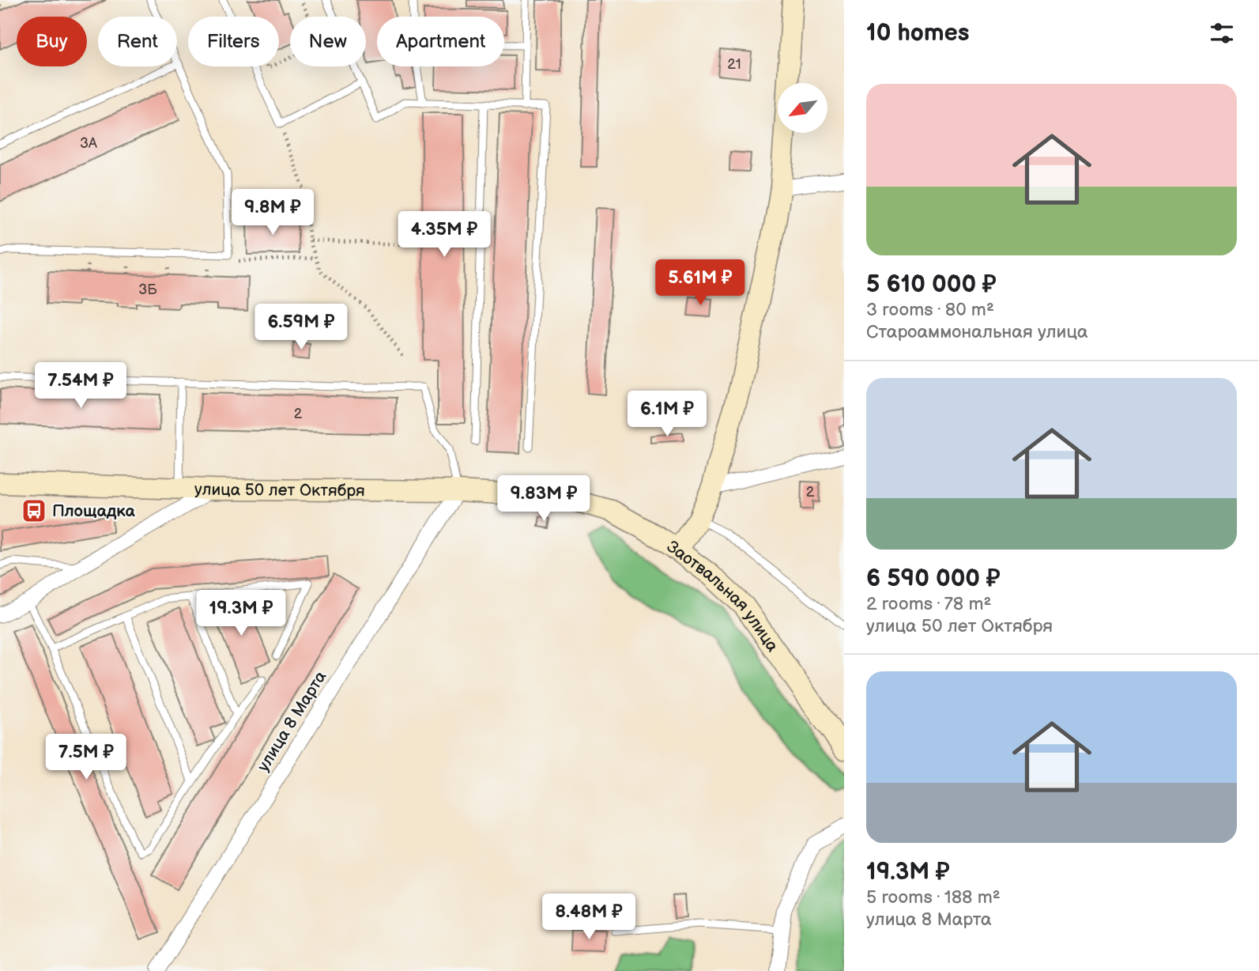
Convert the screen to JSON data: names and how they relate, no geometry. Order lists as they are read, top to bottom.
{
  "streets": {
    "main road": ["улица 50 лет Октября", "Заотвальная улица"],
    "street": ["улица 8 Марта"]
  },
  "crossings": [
    ["улица 50 лет Октября", "Заотвальная улица"],
    ["улица 50 лет Октября", "улица 8 Марта"]
  ],
  "places": {
    "bus stop": ["Площадка"]
  },
  "house_numbers": [
    "21",
    "3А",
    "3Б",
    "2",
    "2"
  ],
  "north": "bottom left",
  "page": {
    "heading": "10 homes",
    "chip": [
      "Buy",
      "Rent",
      "Filters",
      "New",
      "Apartment"
    ],
    "list": [
      {
        "name": "5 610 000 ₽",
        "note": "3 rooms · 80 m² · Староаммональная улица"
      },
      {
        "name": "6 590 000 ₽",
        "note": "2 rooms · 78 m² · улица 50 лет Октября"
      },
      {
        "name": "19.3M ₽",
        "note": "5 rooms · 188 m² · улица 8 Марта"
      }
    ],
    "price": [
      "9.8M ₽",
      "4.35M ₽",
      "5.61M ₽",
      "6.59M ₽",
      "7.54M ₽",
      "6.1M ₽",
      "9.83M ₽",
      "19.3M ₽",
      "7.5M ₽",
      "8.48M ₽"
    ]
  }
}
